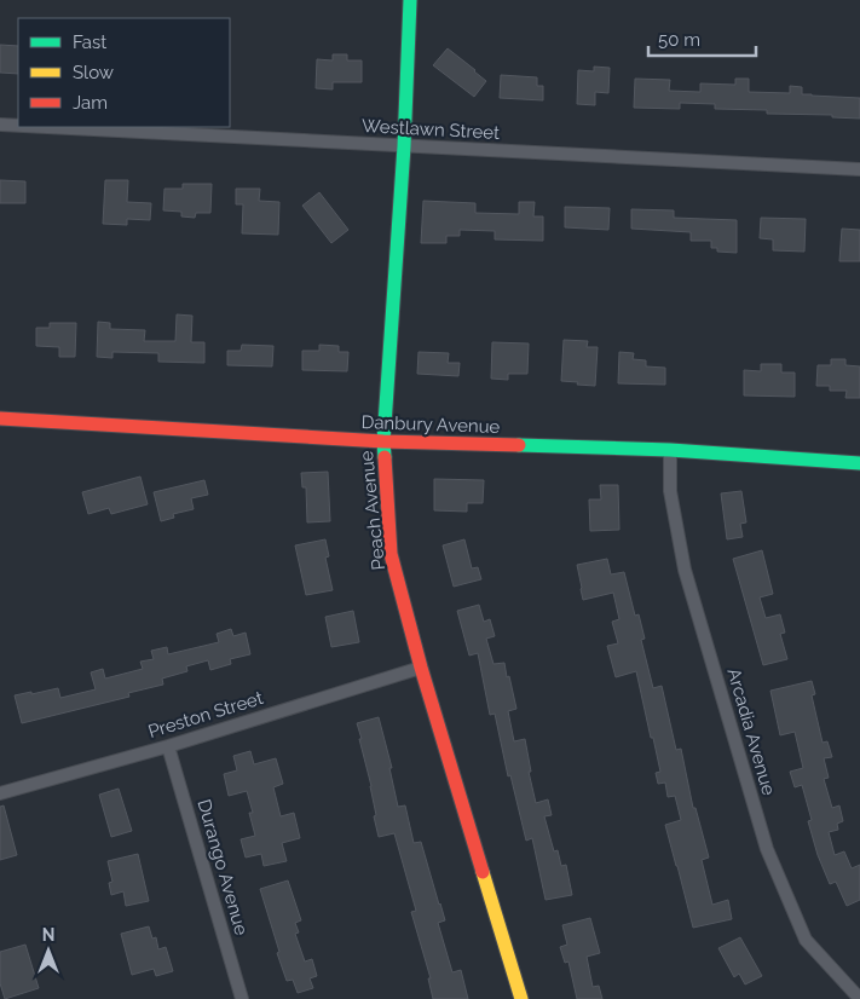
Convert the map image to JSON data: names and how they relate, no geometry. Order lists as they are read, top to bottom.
{
  "streets": {
    "street": [
      "Westlawn Street",
      "Danbury Avenue",
      "Peach Avenue",
      "Preston Street",
      "Arcadia Avenue",
      "Durango Avenue"
    ]
  },
  "crossings": [
    ["Westlawn Street", "Peach Avenue"],
    ["Danbury Avenue", "Peach Avenue"],
    ["Danbury Avenue", "Arcadia Avenue"],
    ["Peach Avenue", "Preston Street"],
    ["Preston Street", "Durango Avenue"]
  ],
  "legend": ["Fast", "Slow", "Jam"],
  "scale_bar": "50 m",
  "north": "top"
}
